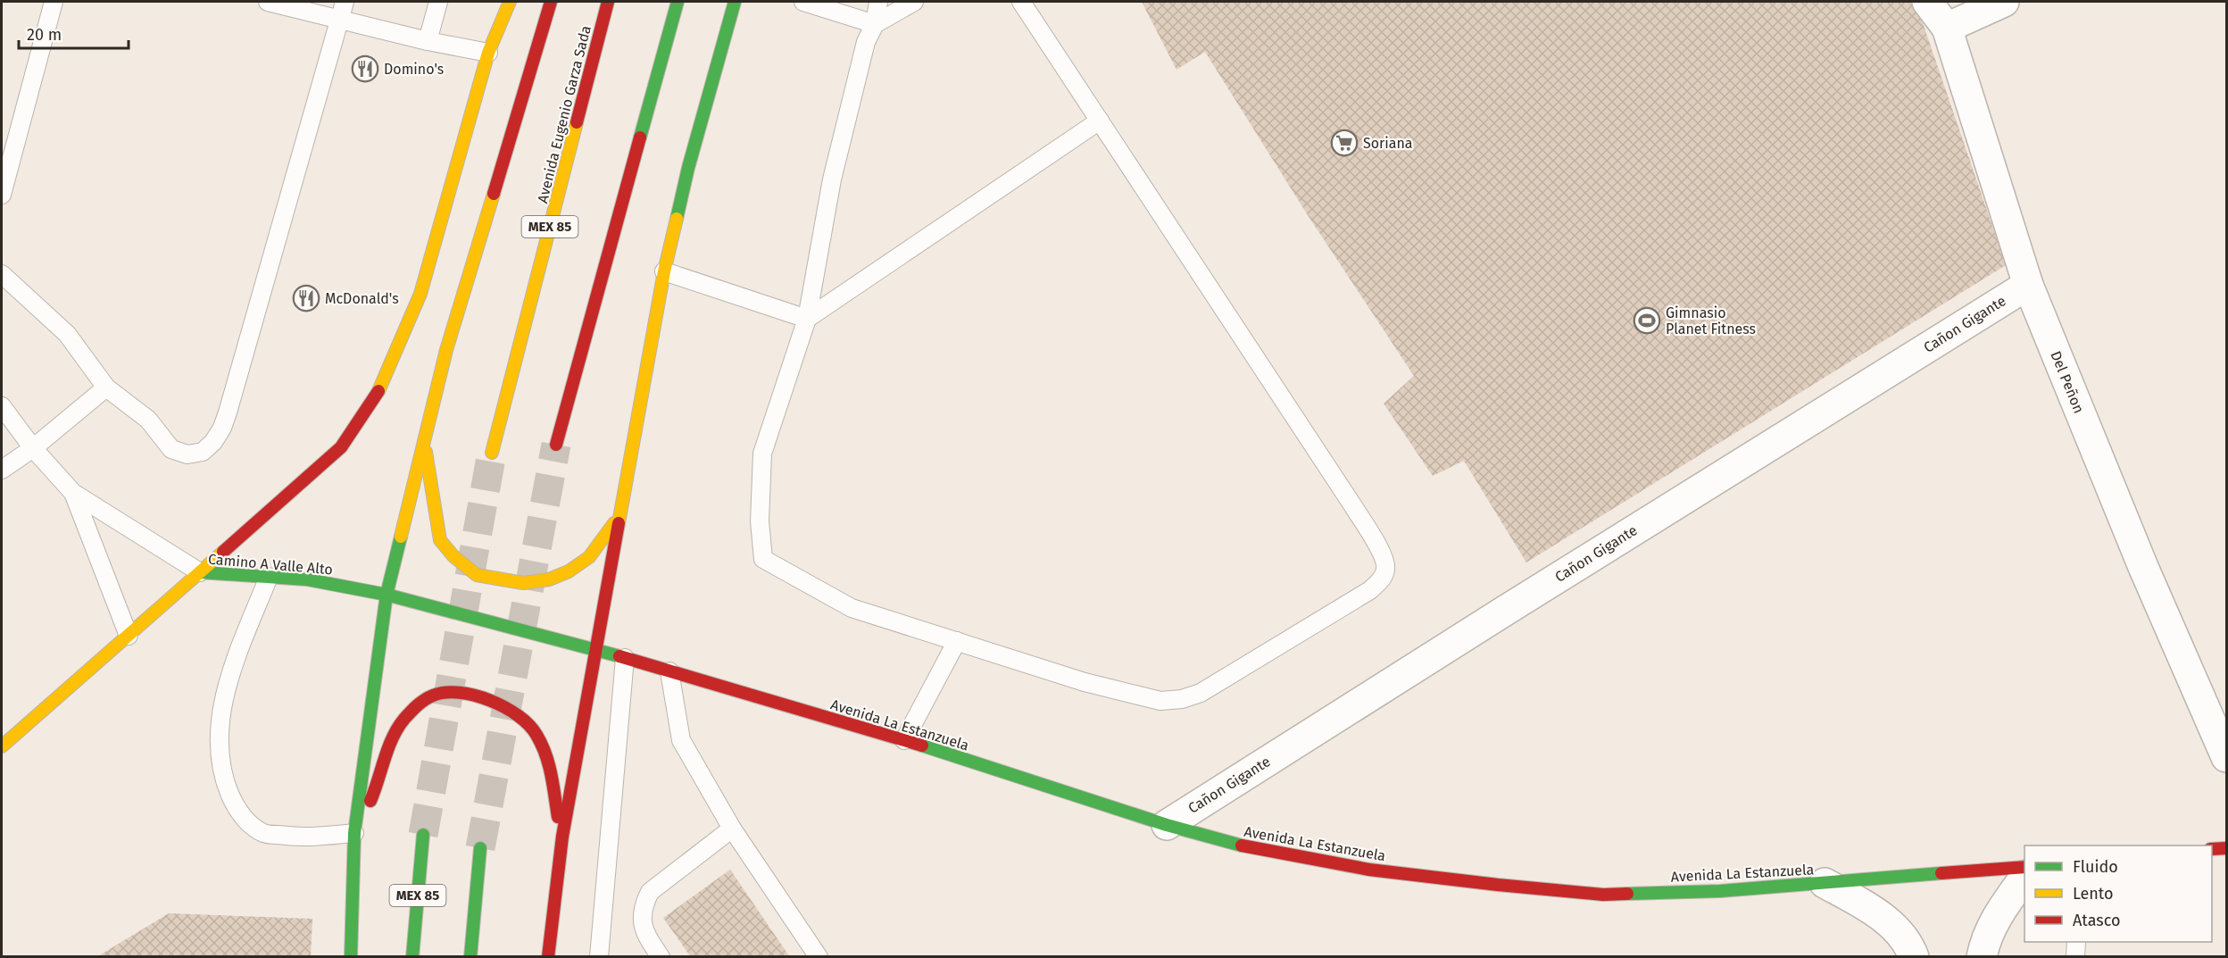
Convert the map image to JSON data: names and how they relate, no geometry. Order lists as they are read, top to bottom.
{
  "streets": {
    "main road": [
      "Avenida Eugenio Garza Sada",
      "MEX 85",
      "Camino A Valle Alto",
      "Avenida La Estanzuela"
    ],
    "street": ["Cañon Gigante", "Del Peñon"]
  },
  "crossings": [
    ["Cañon Gigante", "Del Peñon"],
    ["Cañon Gigante", "Avenida La Estanzuela"],
    ["Camino A Valle Alto", "Avenida La Estanzuela"]
  ],
  "places": {
    "restaurant": ["Domino's", "McDonald's"],
    "supermarket": ["Soriana"],
    "sports": ["Gimnasio Planet Fitness"]
  },
  "legend": ["Fluido", "Lento", "Atasco"],
  "scale_bar": "20 m"
}
